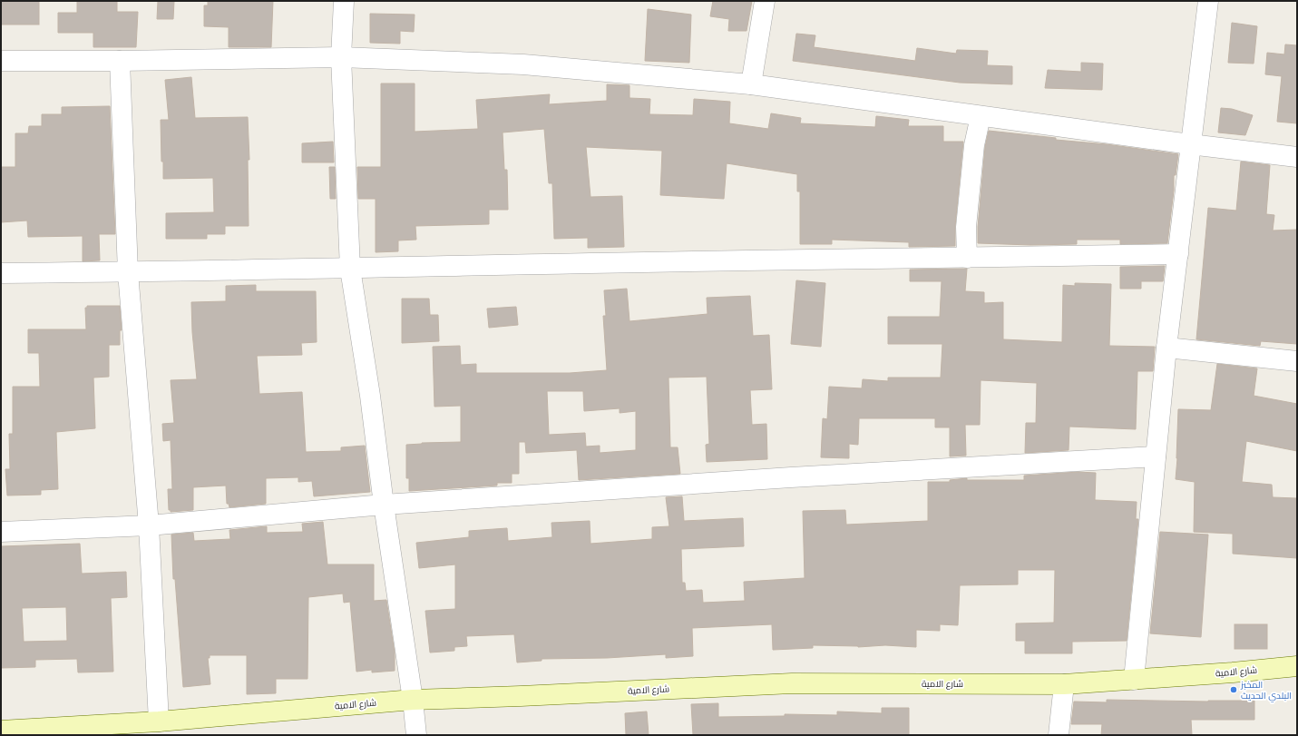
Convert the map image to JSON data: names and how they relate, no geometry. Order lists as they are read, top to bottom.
{
  "streets": {
    "street": ["شارع الامية"]
  },
  "places": ["المخبز البلدي الحديث"]
}
